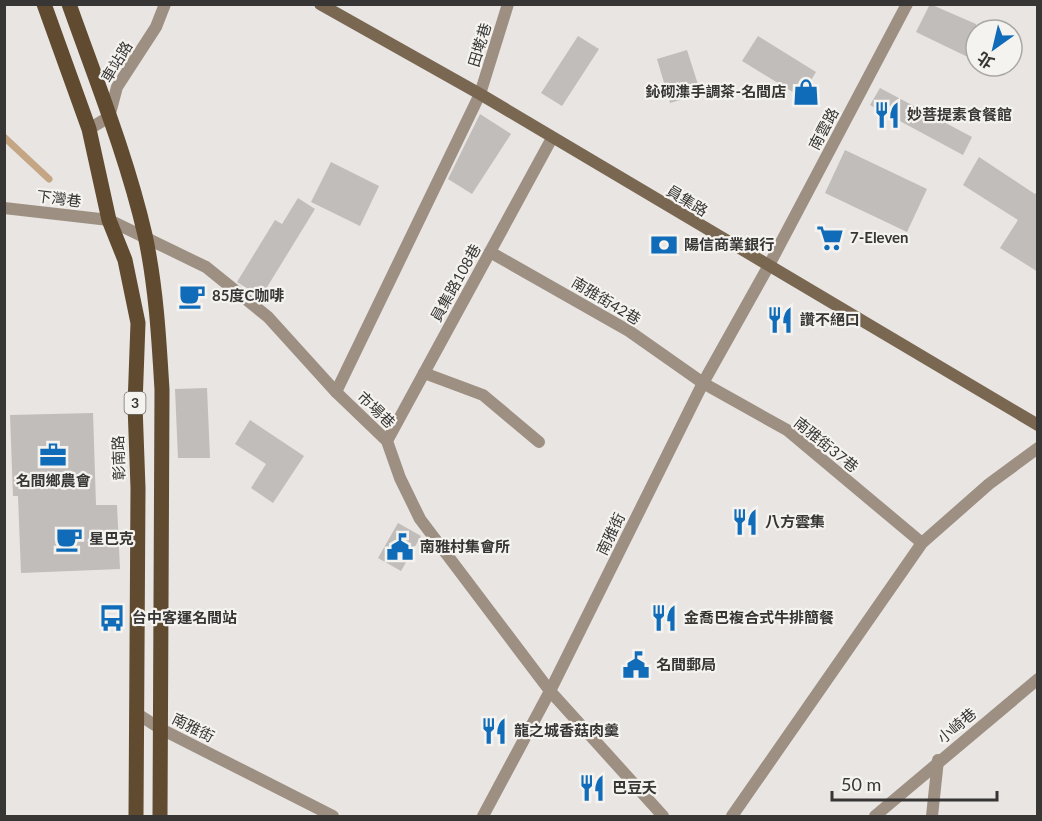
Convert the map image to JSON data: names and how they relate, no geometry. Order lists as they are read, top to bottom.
{
  "streets": {
    "main road": ["員集路", "3", "彰南路"],
    "street": [
      "田墘巷",
      "車站路",
      "南雲路",
      "下灣巷",
      "員集路108巷",
      "南雅街42巷",
      "市場巷",
      "南雅街37巷",
      "南雅街",
      "小崎巷"
    ]
  },
  "crossings": [
    ["田墘巷", "員集路"],
    ["田墘巷", "市場巷"],
    ["車站路", "3"],
    ["南雲路", "員集路"],
    ["南雲路", "南雅街"],
    ["下灣巷", "市場巷"],
    ["下灣巷", "彰南路"],
    ["員集路", "員集路108巷"],
    ["員集路", "南雅街"],
    ["員集路108巷", "南雅街42巷"],
    ["員集路108巷", "市場巷"],
    ["南雅街42巷", "南雅街37巷"],
    ["南雅街42巷", "南雅街"],
    ["3", "市場巷"],
    ["3", "南雅街"],
    ["市場巷", "彰南路"],
    ["市場巷", "南雅街"],
    ["南雅街37巷", "南雅街"],
    ["彰南路", "南雅街"]
  ],
  "places": {
    "shop": ["鈊砌潗手調茶-名間店"],
    "restaurant": [
      "妙菩提素食餐館",
      "讚不絕口",
      "八方雲集",
      "金喬巴複合式牛排簡餐",
      "龍之城香菇肉羹",
      "巴豆夭"
    ],
    "supermarket": ["7-Eleven"],
    "bank": ["陽信商業銀行"],
    "cafe": ["85度C咖啡", "星巴克"],
    "office": ["名間鄉農會"],
    "public building": ["南雅村集會所", "名間郵局"],
    "bus stop": ["台中客運名間站"]
  },
  "scale_bar": "50 m",
  "north": "bottom left"
}
